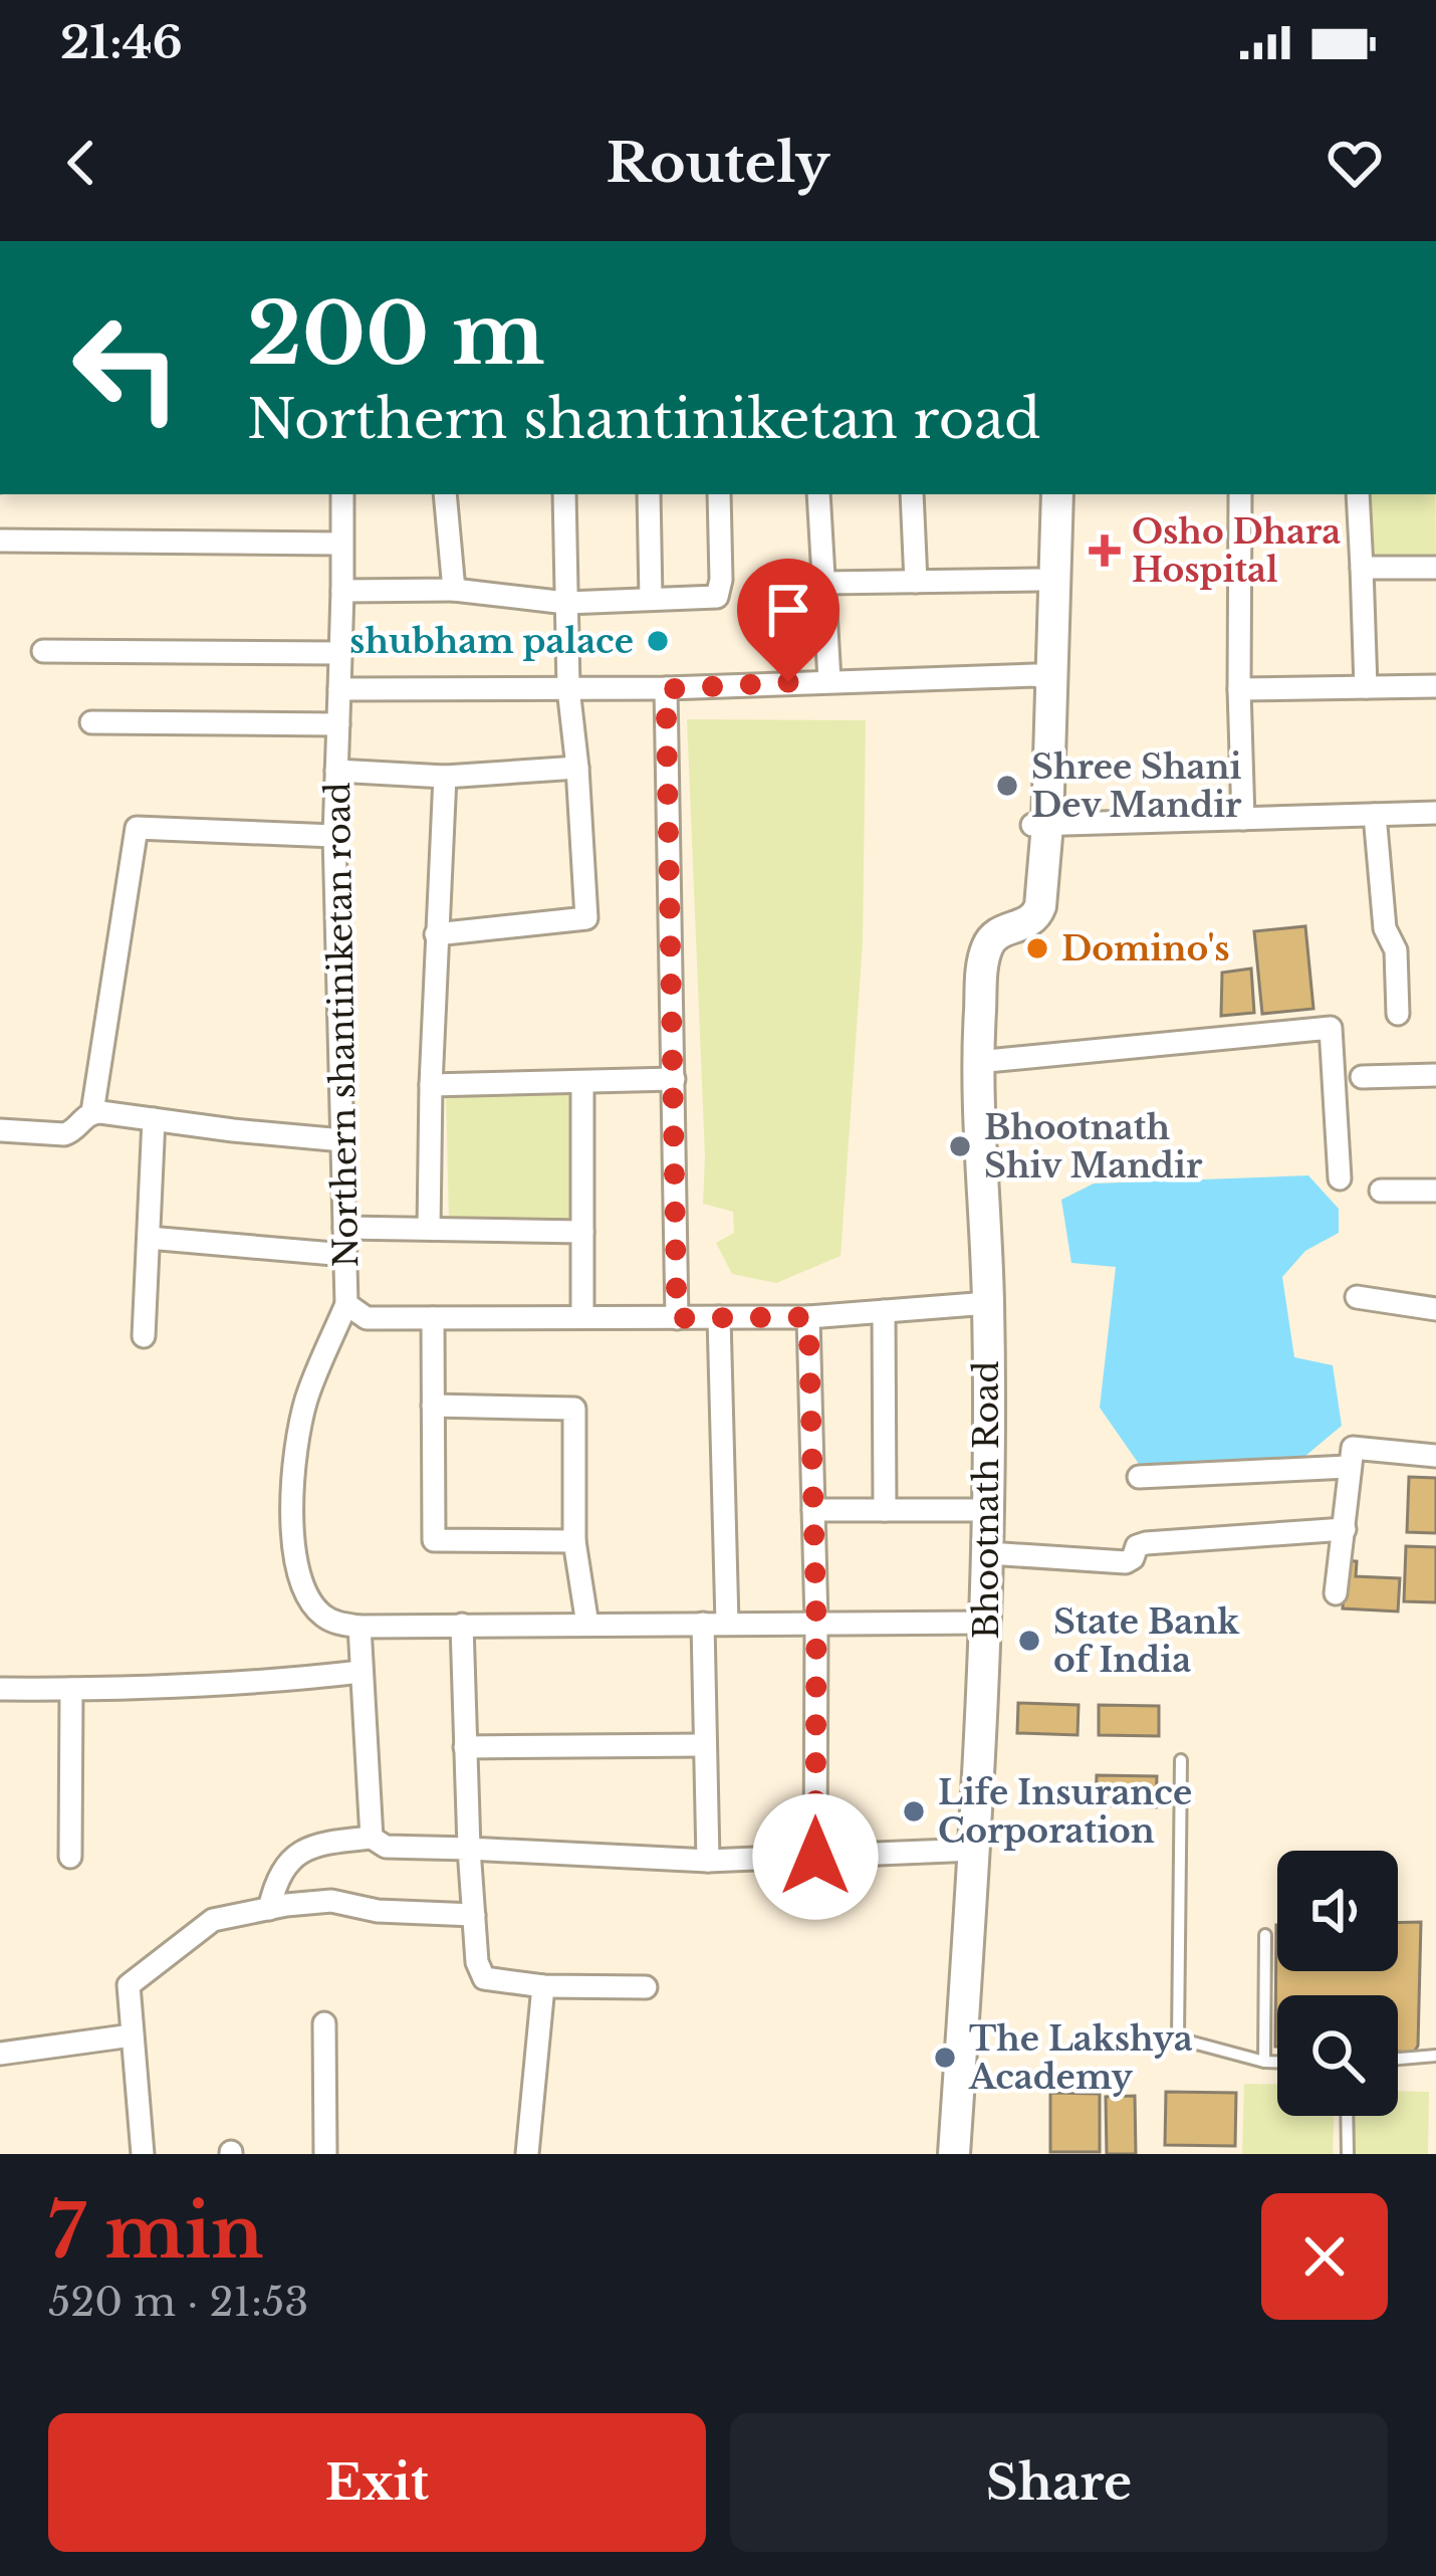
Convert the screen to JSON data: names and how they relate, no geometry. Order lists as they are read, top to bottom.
{
  "streets": {
    "street": ["Northern shantiniketan road", "Bhootnath Road"]
  },
  "crossings": [
    ["Northern shantiniketan road", "Bhootnath Road"]
  ],
  "places": {
    "health": ["Osho Dhara Hospital"],
    "other": [
      "shubham palace",
      "Shree Shani Dev Mandir",
      "Domino's",
      "Bhootnath Shiv Mandir",
      "State Bank of India",
      "Life Insurance Corporation",
      "The Lakshya Academy"
    ]
  },
  "page": {
    "status": "21:46",
    "header": "Routely",
    "turn": ["200 m", "Northern shantiniketan road"],
    "heading": ["7 min", "520 m · 21:53"],
    "buttons": ["Exit", "Share"]
  }
}
